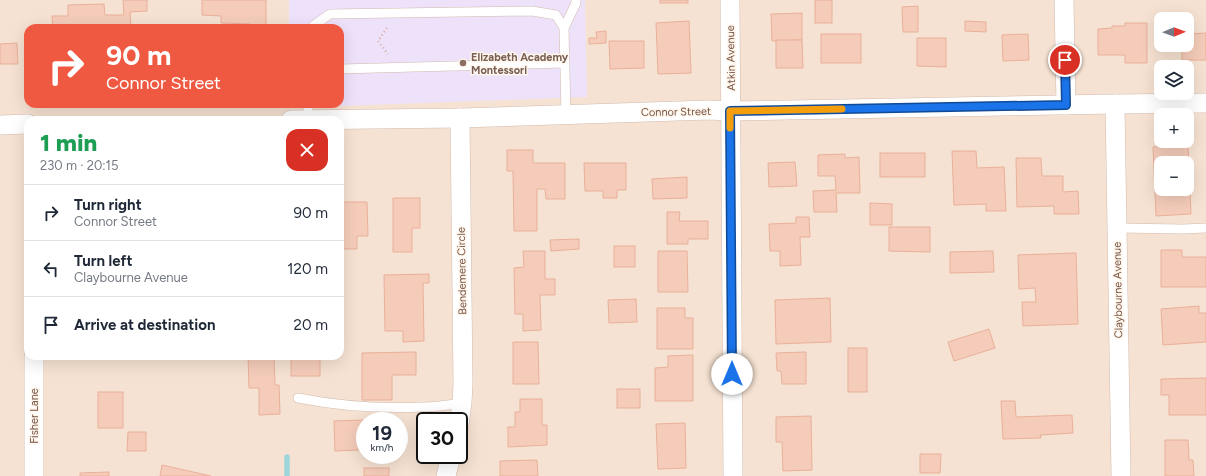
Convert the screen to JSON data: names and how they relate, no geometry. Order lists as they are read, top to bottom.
{
  "streets": {
    "street": [
      "Atkin Avenue",
      "Connor Street",
      "Bendemere Circle",
      "Claybourne Avenue",
      "Fisher Lane"
    ]
  },
  "crossings": [
    ["Atkin Avenue", "Connor Street"],
    ["Connor Street", "Bendemere Circle"],
    ["Connor Street", "Claybourne Avenue"]
  ],
  "places": ["Elizabeth Academy Montessori"],
  "north": "right",
  "page": {
    "map_buttons": ["+", "−"],
    "turn": ["90 m", "Connor Street"],
    "heading": ["1 min", "230 m · 20:15"],
    "list": [
      {
        "name": "Turn right",
        "note": "Connor Street",
        "value": "90 m"
      },
      {
        "name": "Turn left",
        "note": "Claybourne Avenue",
        "value": "120 m"
      },
      {
        "name": "Arrive at destination",
        "value": "20 m"
      }
    ],
    "speed": "19 km/h",
    "limit": "30"
  }
}
